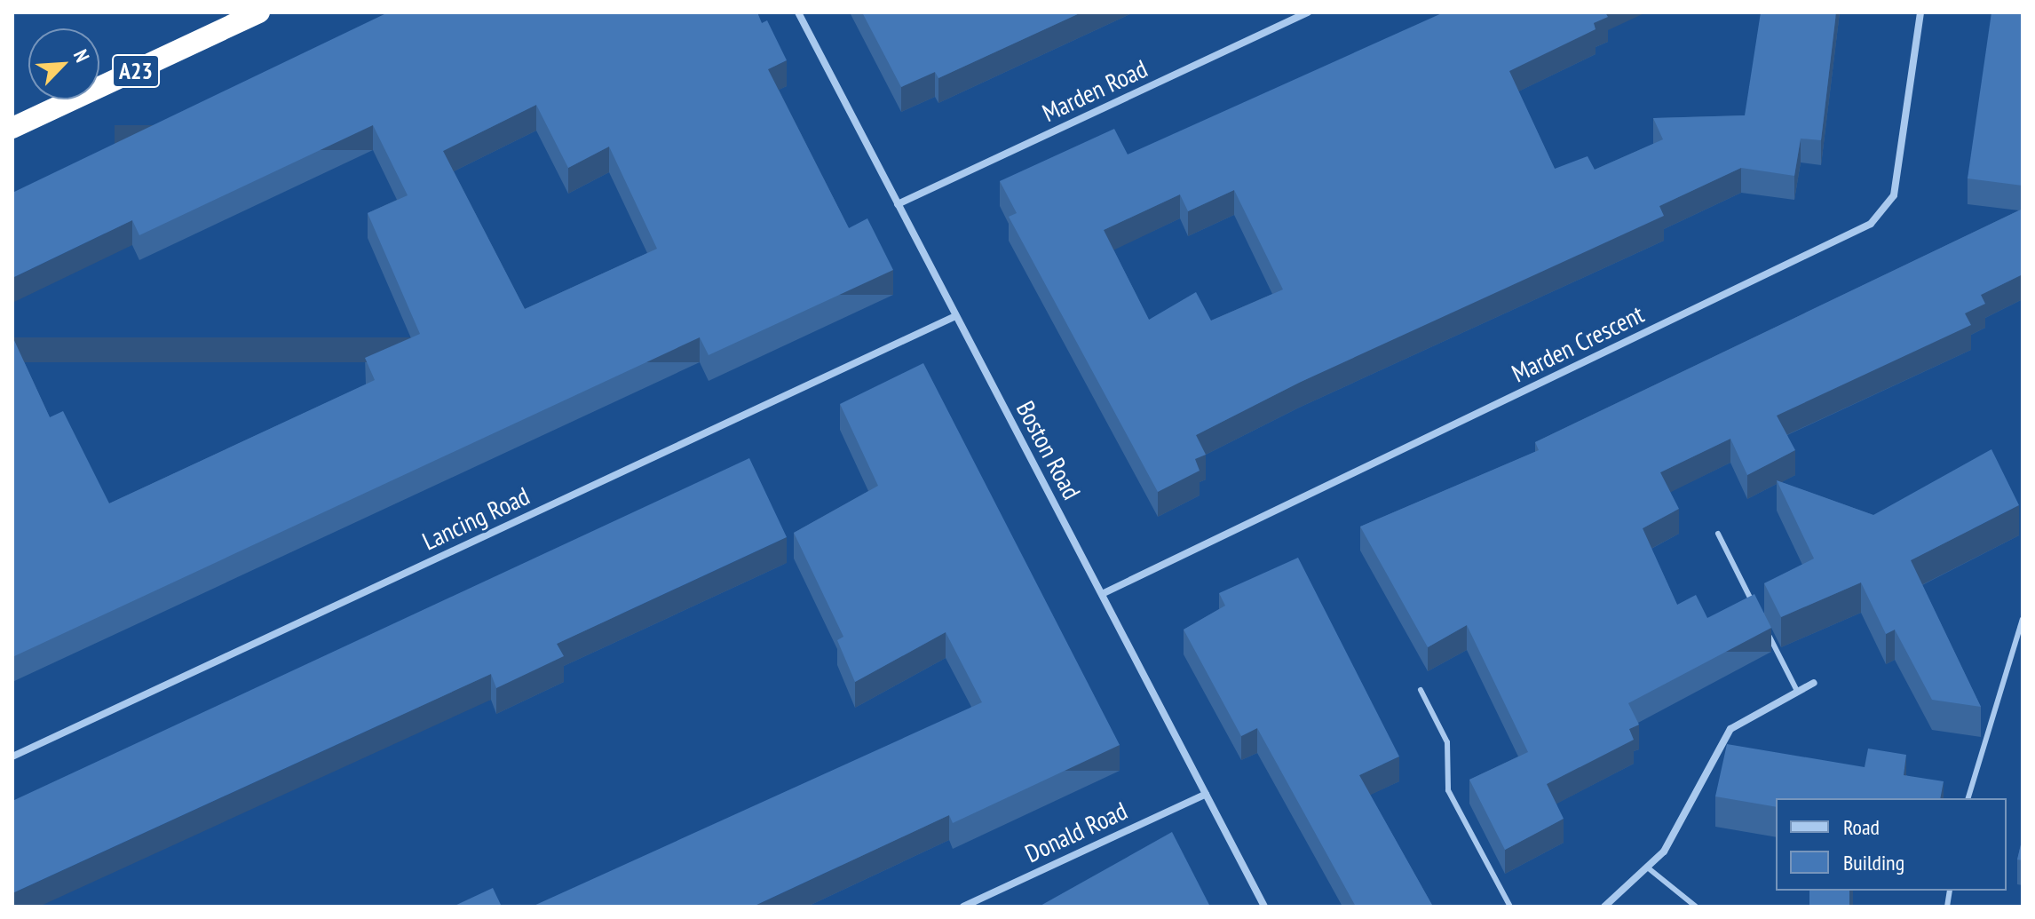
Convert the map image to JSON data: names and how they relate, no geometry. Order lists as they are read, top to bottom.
{
  "streets": {
    "highway": ["A23"],
    "street": [
      "Marden Road",
      "Marden Crescent",
      "Boston Road",
      "Lancing Road",
      "Donald Road"
    ]
  },
  "crossings": [
    ["Marden Road", "Boston Road"],
    ["Marden Crescent", "Boston Road"],
    ["Boston Road", "Lancing Road"],
    ["Boston Road", "Donald Road"]
  ],
  "legend": ["Road", "Building"],
  "north": "top right"
}
